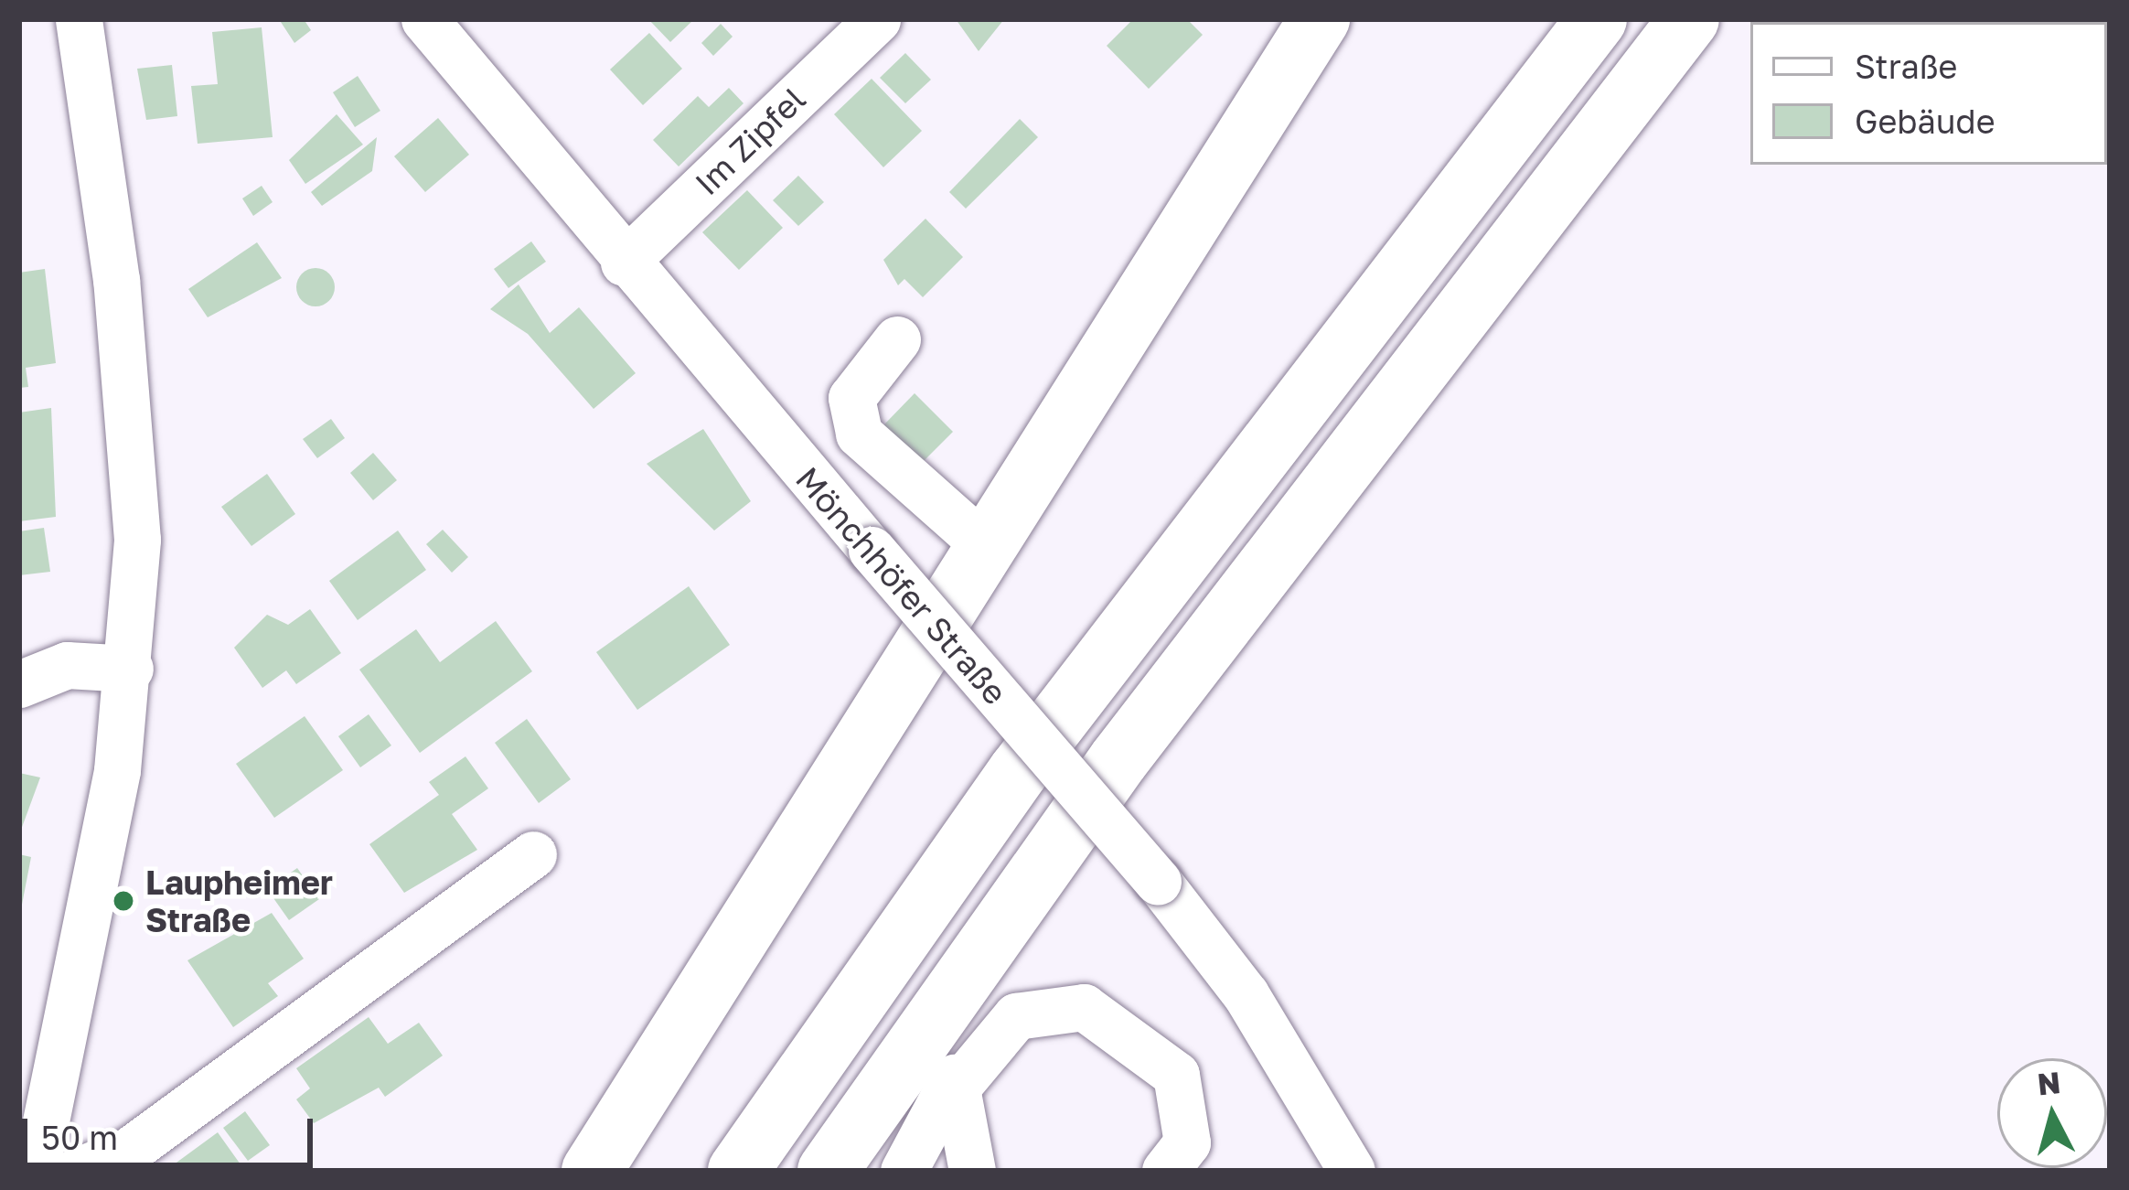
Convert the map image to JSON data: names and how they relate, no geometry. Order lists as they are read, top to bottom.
{
  "streets": {
    "street": ["Im Zipfel", "Mönchhöfer Straße"]
  },
  "crossings": [
    ["Im Zipfel", "Mönchhöfer Straße"]
  ],
  "places": ["Laupheimer Straße"],
  "legend": ["Straße", "Gebäude"],
  "scale_bar": "50 m",
  "north": "top"
}
